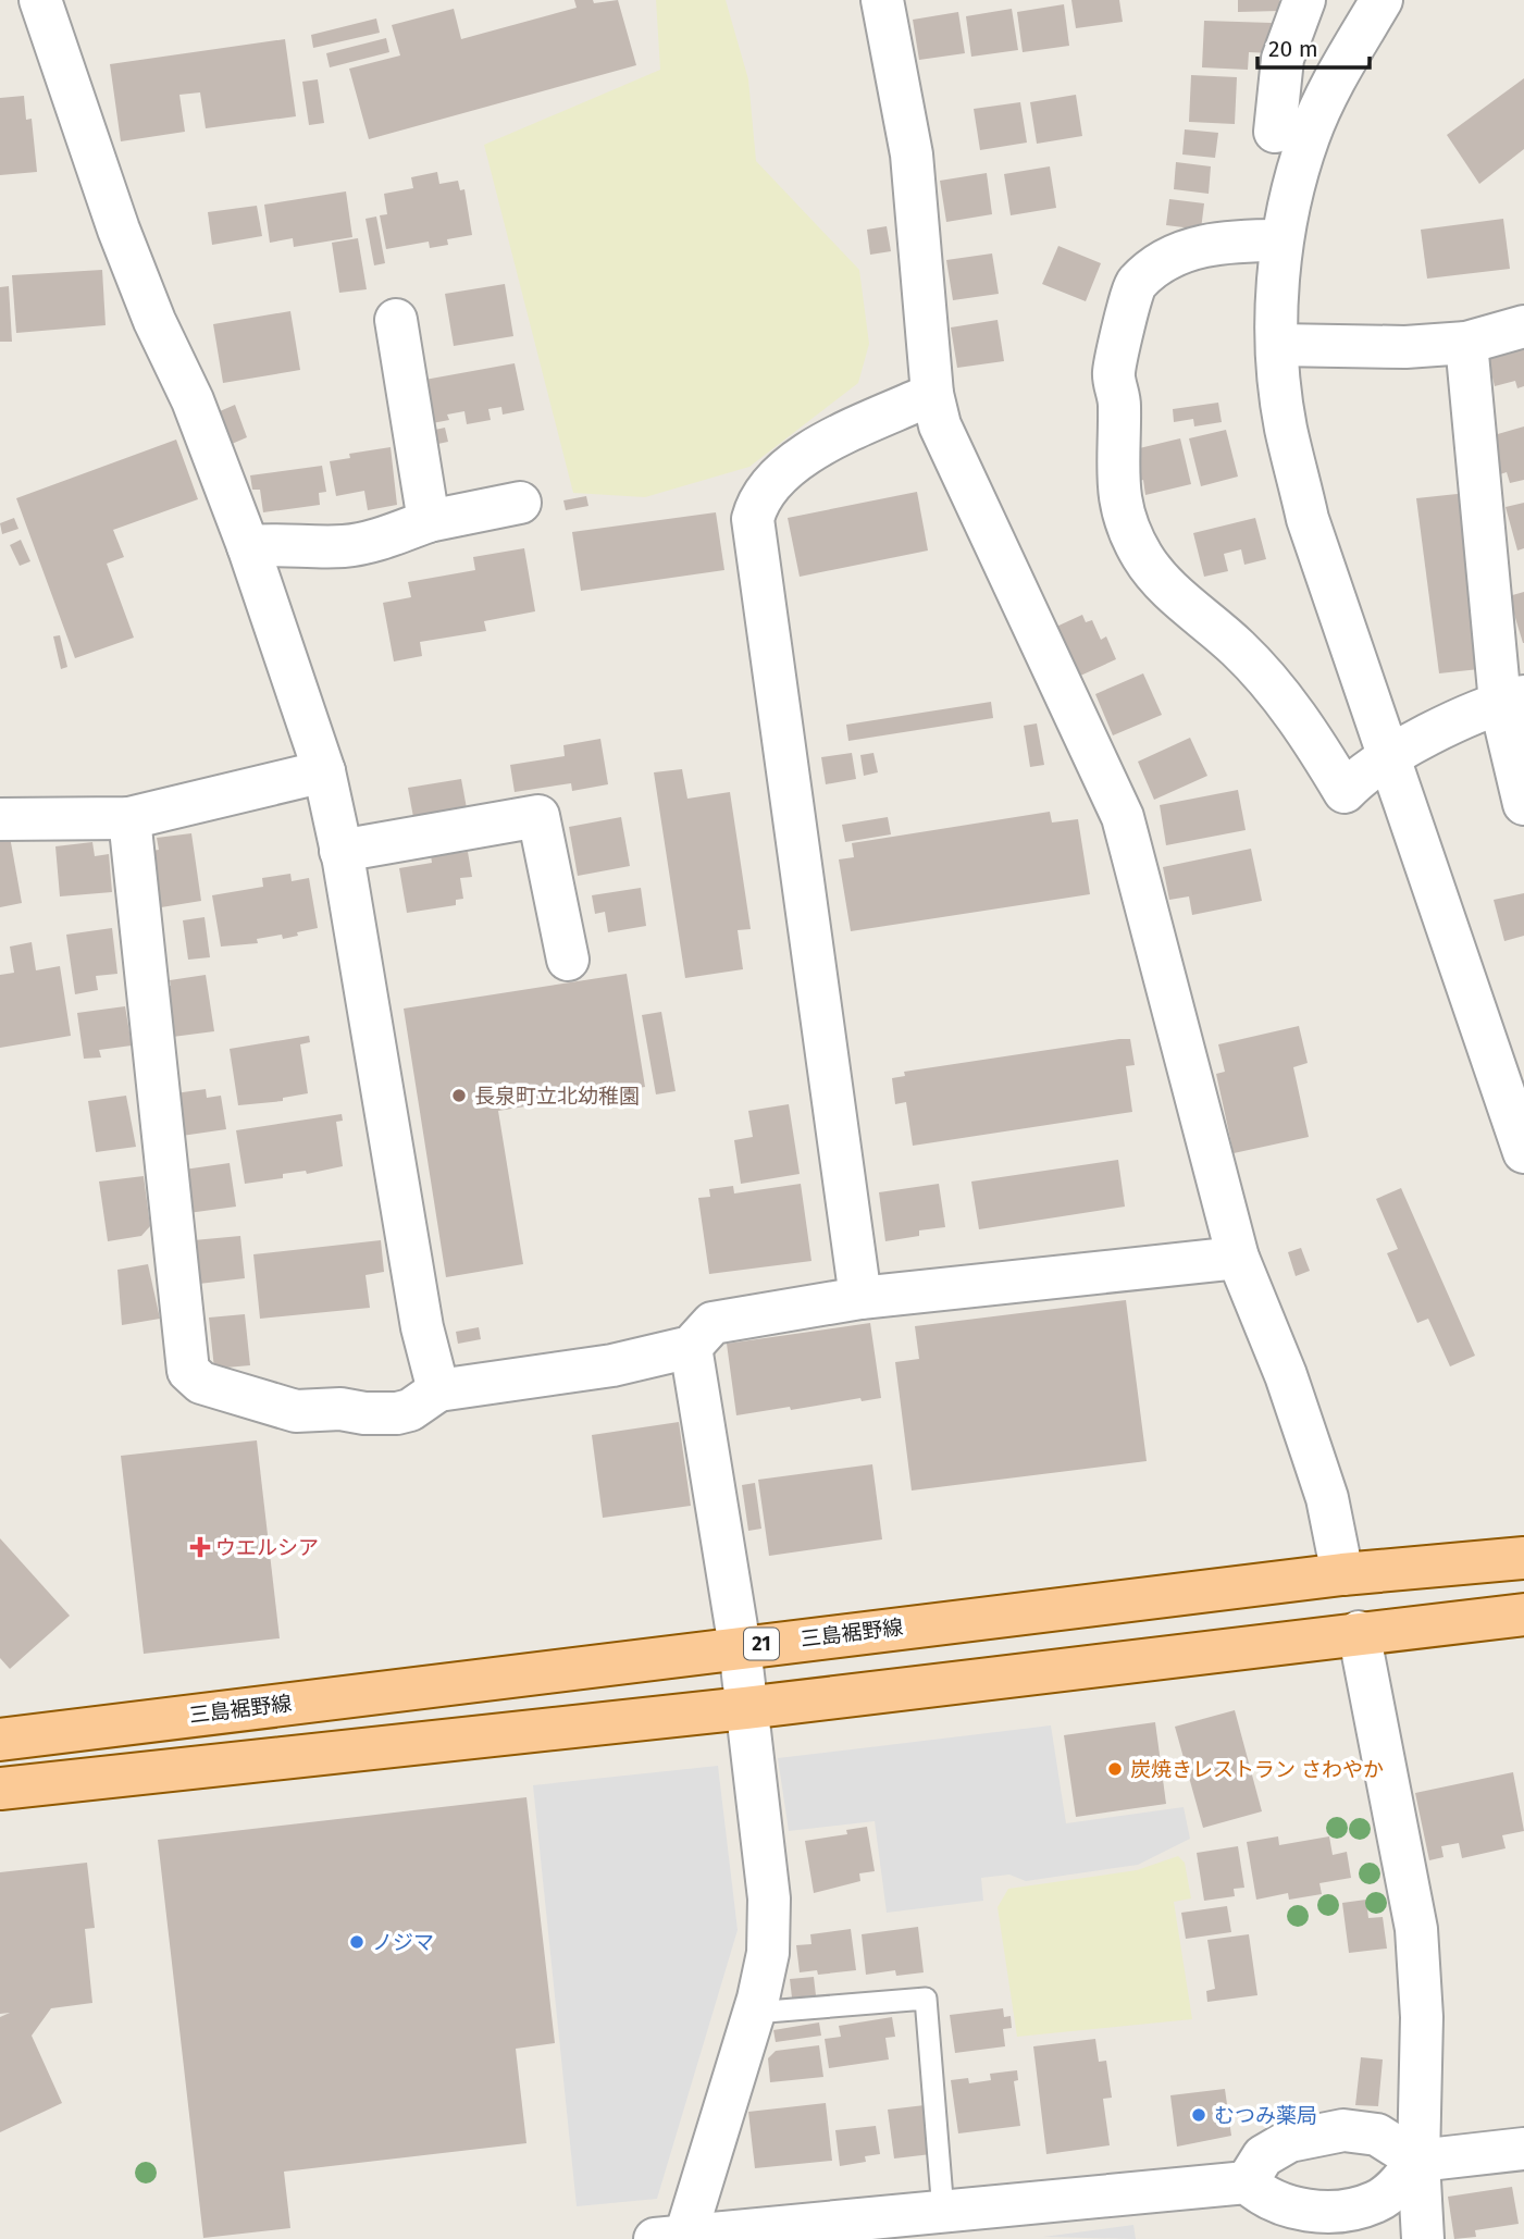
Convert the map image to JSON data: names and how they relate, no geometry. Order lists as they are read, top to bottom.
{
  "streets": {
    "main road": ["三島裾野線", "21"]
  },
  "places": {
    "other": [
      "長泉町立北幼稚園",
      "炭焼きレストラン さわやか",
      "ノジマ",
      "むつみ薬局"
    ],
    "health": ["ウエルシア"]
  },
  "scale_bar": "20 m"
}
